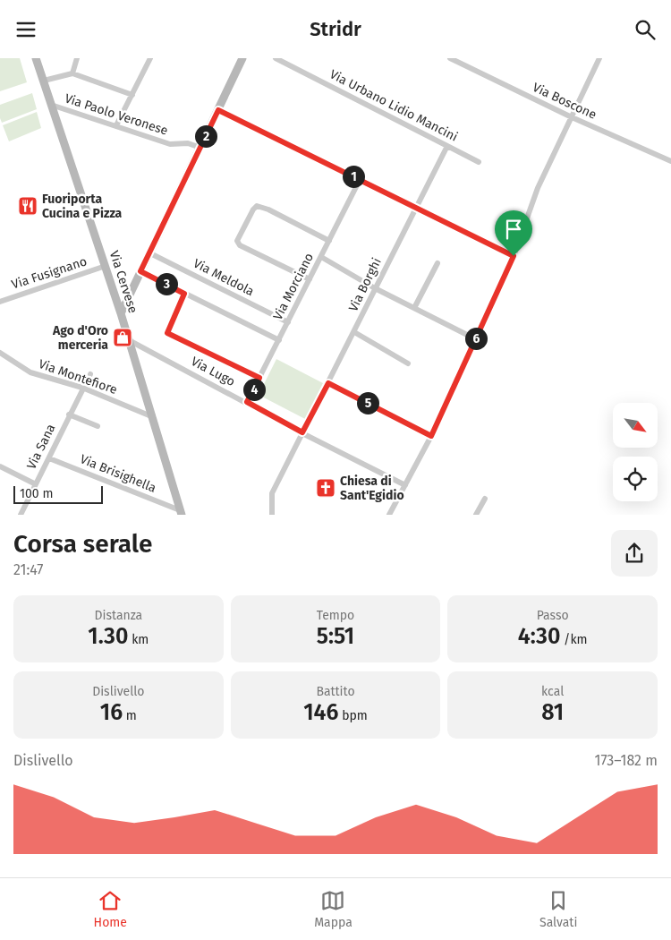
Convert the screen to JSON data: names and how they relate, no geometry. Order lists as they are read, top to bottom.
{
  "streets": {
    "main road": ["Via Cervese"],
    "street": [
      "Via Boscone",
      "Via Urbano Lidio Mancini",
      "Via Paolo Veronese",
      "Via Fusignano",
      "Via Meldola",
      "Via Borghi",
      "Via Morciano",
      "Via Lugo",
      "Via Montefiore",
      "Via Sana",
      "Via Brisighella"
    ]
  },
  "crossings": [
    ["Via Urbano Lidio Mancini", "Via Borghi"],
    ["Via Paolo Veronese", "Via Cervese"],
    ["Via Fusignano", "Via Cervese"],
    ["Via Meldola", "Via Morciano"],
    ["Via Cervese", "Via Lugo"],
    ["Via Cervese", "Via Montefiore"],
    ["Via Cervese", "Via Brisighella"],
    ["Via Borghi", "Via Lugo"],
    ["Via Morciano", "Via Lugo"],
    ["Via Montefiore", "Via Sana"],
    ["Via Sana", "Via Brisighella"]
  ],
  "places": {
    "restaurant": ["Fuoriporta Cucina e Pizza"],
    "shop": ["Ago d'Oro merceria"],
    "church": ["Chiesa di Sant'Egidio"]
  },
  "scale_bar": "100 m",
  "north": "bottom right",
  "page": {
    "header": "Stridr",
    "pins": [
      "2",
      "1",
      "3",
      "6",
      "4",
      "5"
    ],
    "scale": "100 m",
    "heading": ["Corsa serale", "21:47"],
    "stats": [
      ["Distanza", "1.30 km"],
      ["Tempo", "5:51"],
      ["Passo", "4:30 /km"],
      ["Dislivello", "16 m"],
      ["Battito", "146 bpm"],
      ["kcal", "81"]
    ],
    "chart": ["Dislivello", "173–182 m"],
    "tabs": ["Home", "Mappa", "Salvati"]
  }
}
